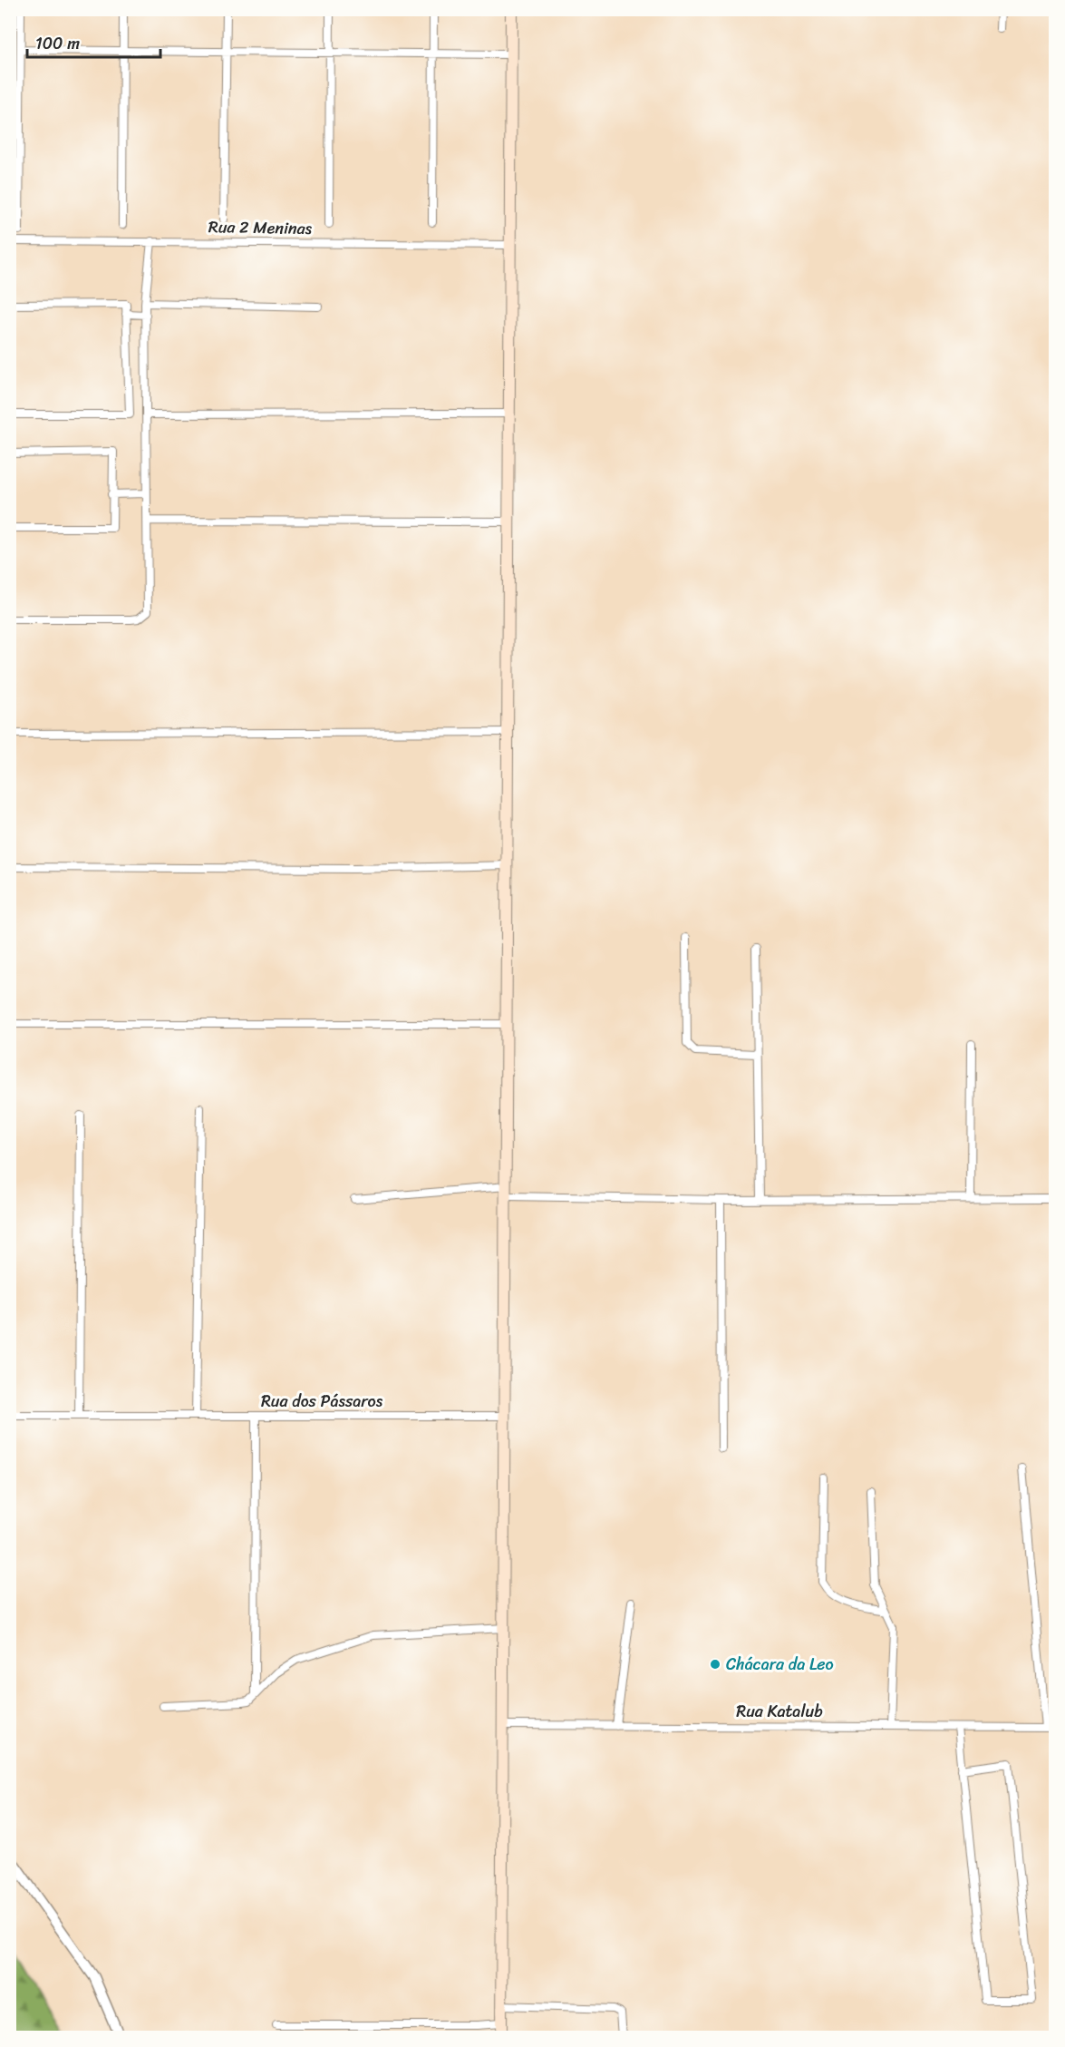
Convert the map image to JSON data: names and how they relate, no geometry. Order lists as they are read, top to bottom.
{
  "streets": {
    "street": ["Rua 2 Meninas", "Rua dos Pássaros", "Rua Katalub"]
  },
  "places": ["Chácara da Leo"],
  "scale_bar": "100 m"
}
